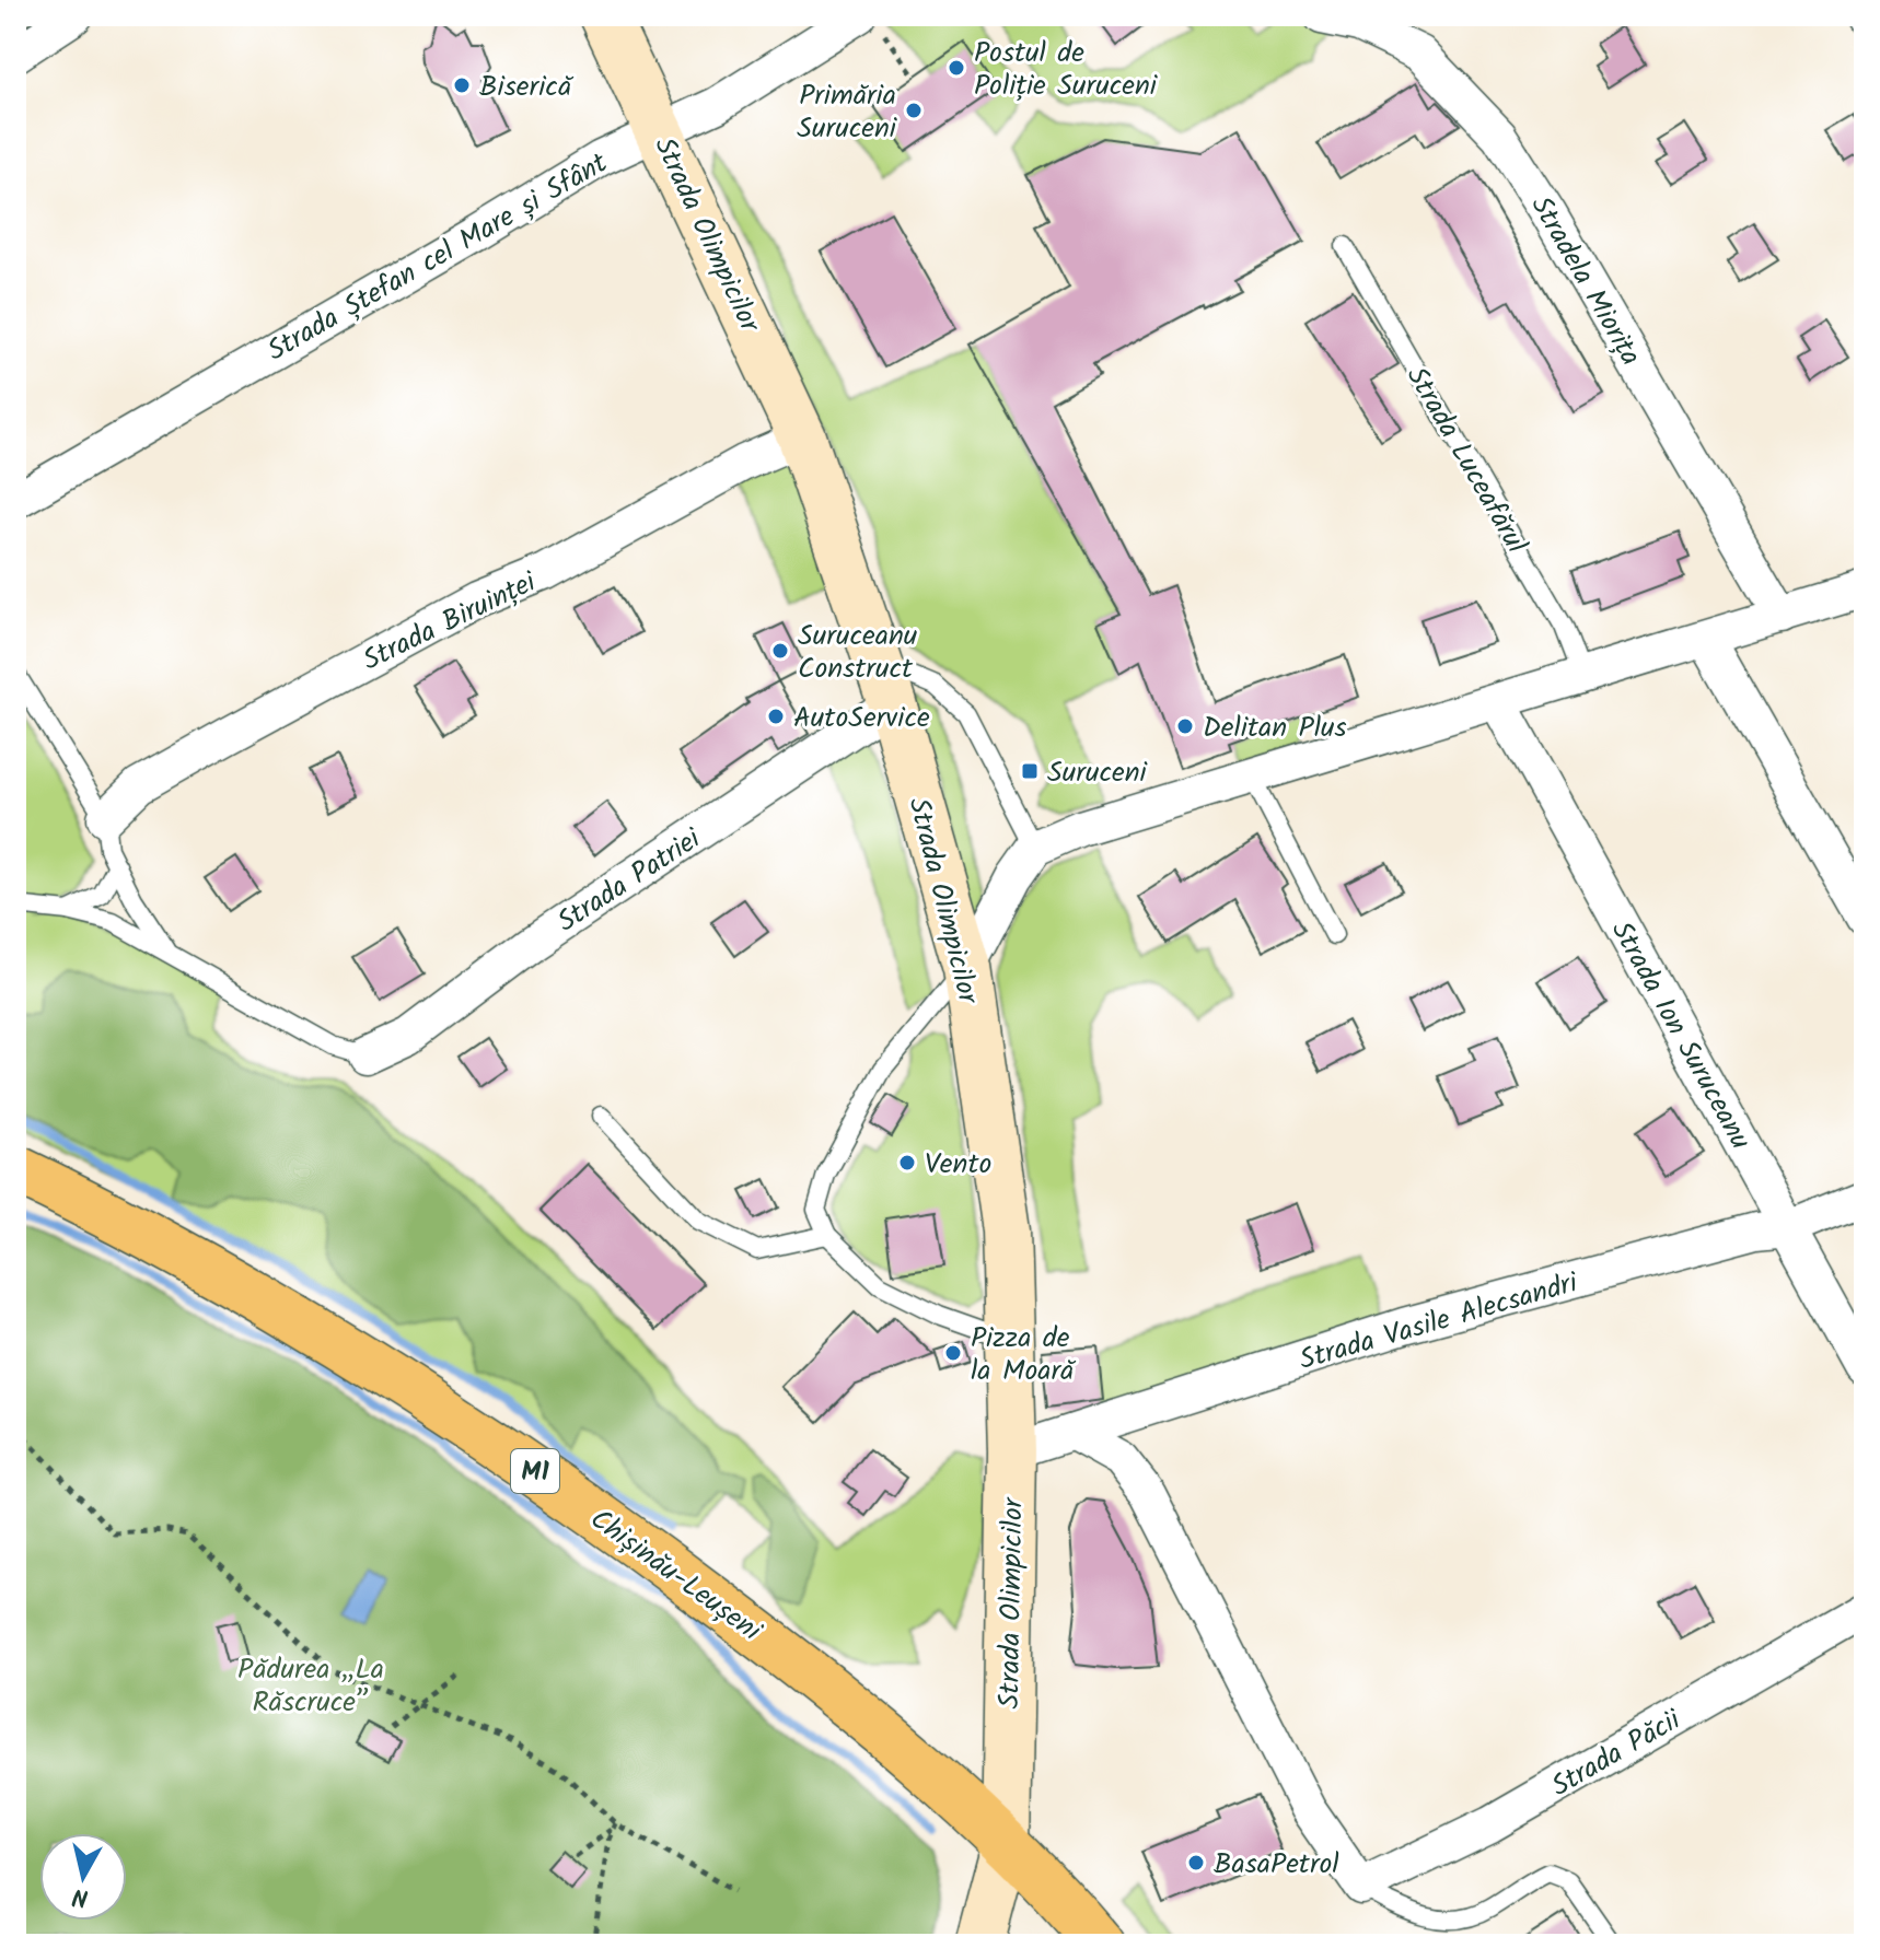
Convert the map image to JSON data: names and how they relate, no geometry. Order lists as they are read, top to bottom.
{
  "streets": {
    "highway": ["M1", "Chișinău-Leușeni"],
    "main road": ["Strada Olimpicilor"],
    "street": [
      "Strada Ștefan cel Mare și Sfânt",
      "Stradela Miorița",
      "Strada Biruinței",
      "Strada Patriei",
      "Strada Ion Suruceanu",
      "Strada Vasile Alecsandri",
      "Strada Păcii"
    ],
    "lane": ["Strada Luceafărul"]
  },
  "crossings": [
    ["Strada Olimpicilor", "Strada Ștefan cel Mare și Sfânt"],
    ["Strada Olimpicilor", "Strada Biruinței"],
    ["Strada Olimpicilor", "Strada Patriei"],
    ["Strada Olimpicilor", "Strada Vasile Alecsandri"],
    ["Strada Olimpicilor", "Chișinău-Leușeni"],
    ["Strada Ion Suruceanu", "Strada Vasile Alecsandri"]
  ],
  "parks": ["Pădurea „La Răscruce”"],
  "places": {
    "other": [
      "Postul de Poliție Suruceni",
      "Biserică",
      "Primăria Suruceni",
      "Suruceanu Construct",
      "AutoService",
      "Delitan Plus",
      "Vento",
      "Pizza de la Moară",
      "BasaPetrol"
    ],
    "transit": ["Suruceni"]
  },
  "north": "bottom"
}
